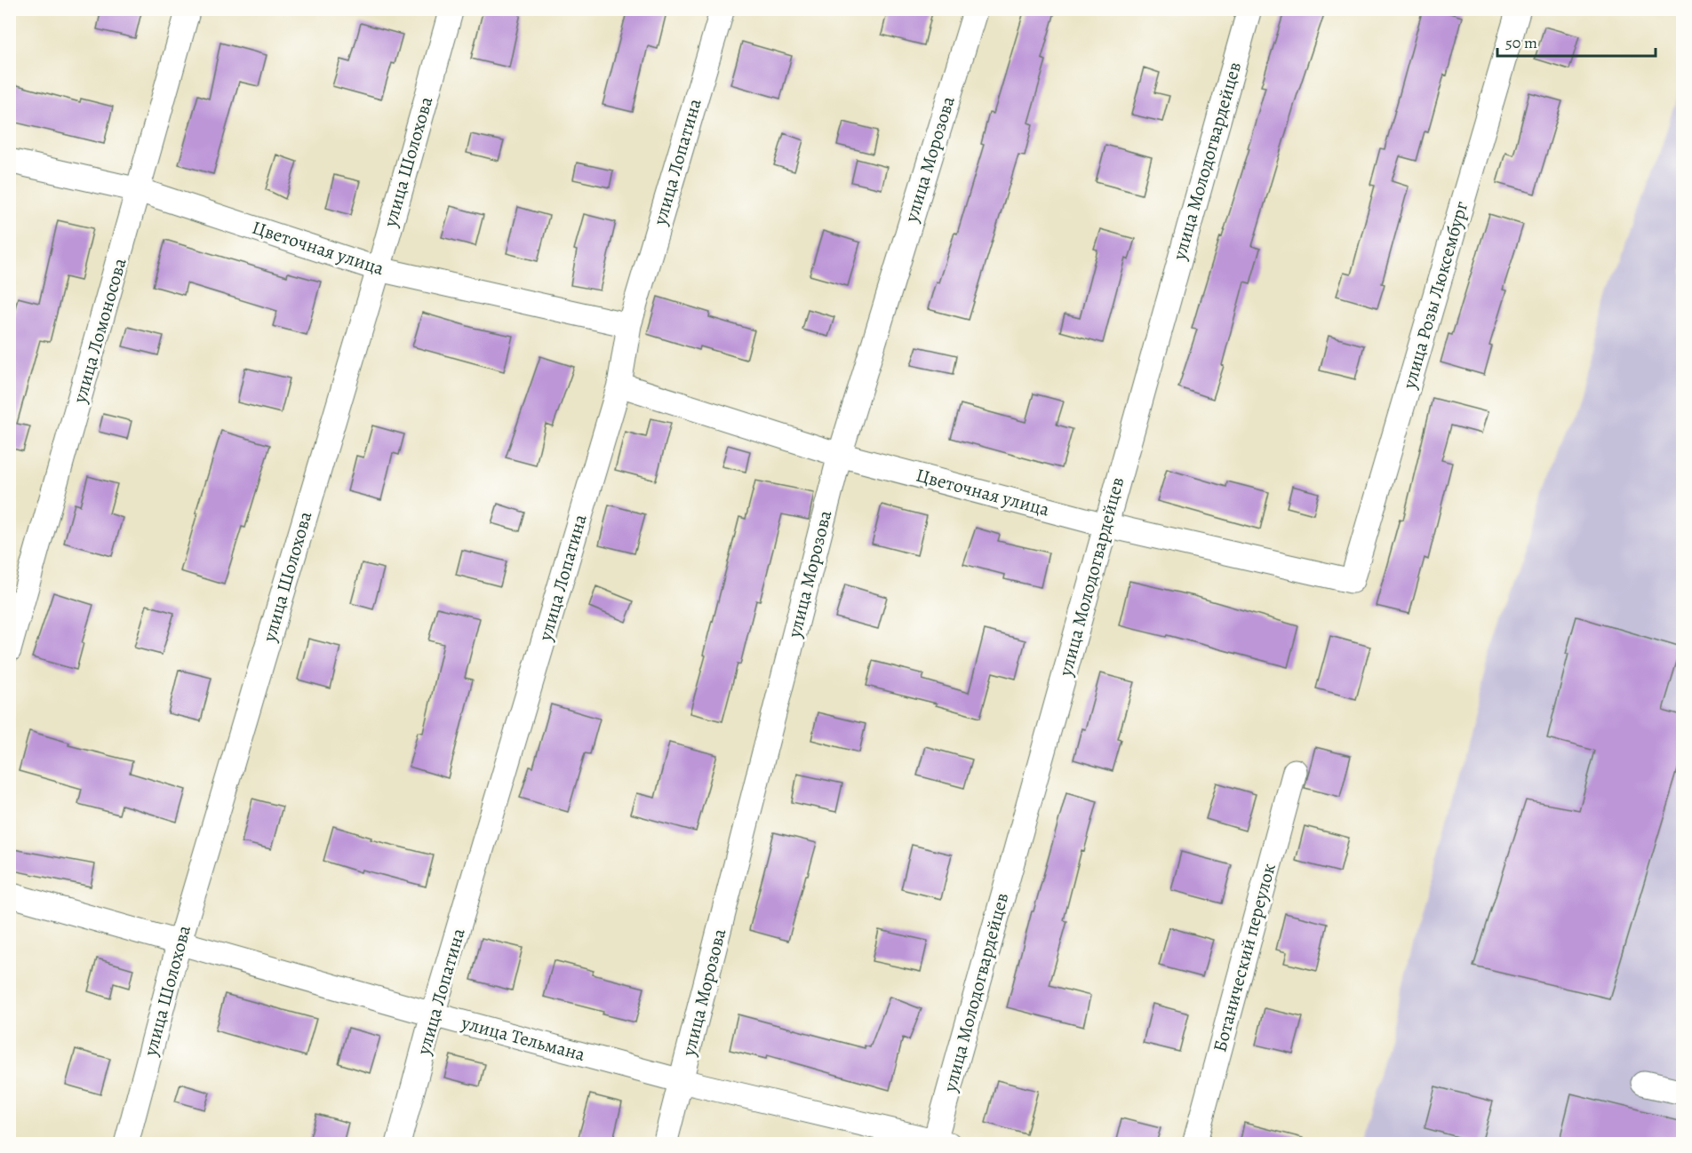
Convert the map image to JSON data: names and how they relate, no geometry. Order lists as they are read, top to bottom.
{
  "streets": {
    "street": [
      "улица Морозова",
      "улица Молодогвардейцев",
      "улица Шолохова",
      "улица Лопатина",
      "Цветочная улица",
      "улица Розы Люксембург",
      "улица Ломоносова",
      "Ботанический переулок",
      "улица Тельмана"
    ]
  },
  "crossings": [
    ["улица Морозова", "Цветочная улица"],
    ["улица Морозова", "улица Тельмана"],
    ["улица Молодогвардейцев", "Цветочная улица"],
    ["улица Молодогвардейцев", "улица Тельмана"],
    ["улица Шолохова", "Цветочная улица"],
    ["улица Шолохова", "улица Тельмана"],
    ["улица Лопатина", "Цветочная улица"],
    ["улица Лопатина", "улица Тельмана"],
    ["Цветочная улица", "улица Розы Люксембург"],
    ["Цветочная улица", "улица Ломоносова"]
  ],
  "scale_bar": "50 m"
}
